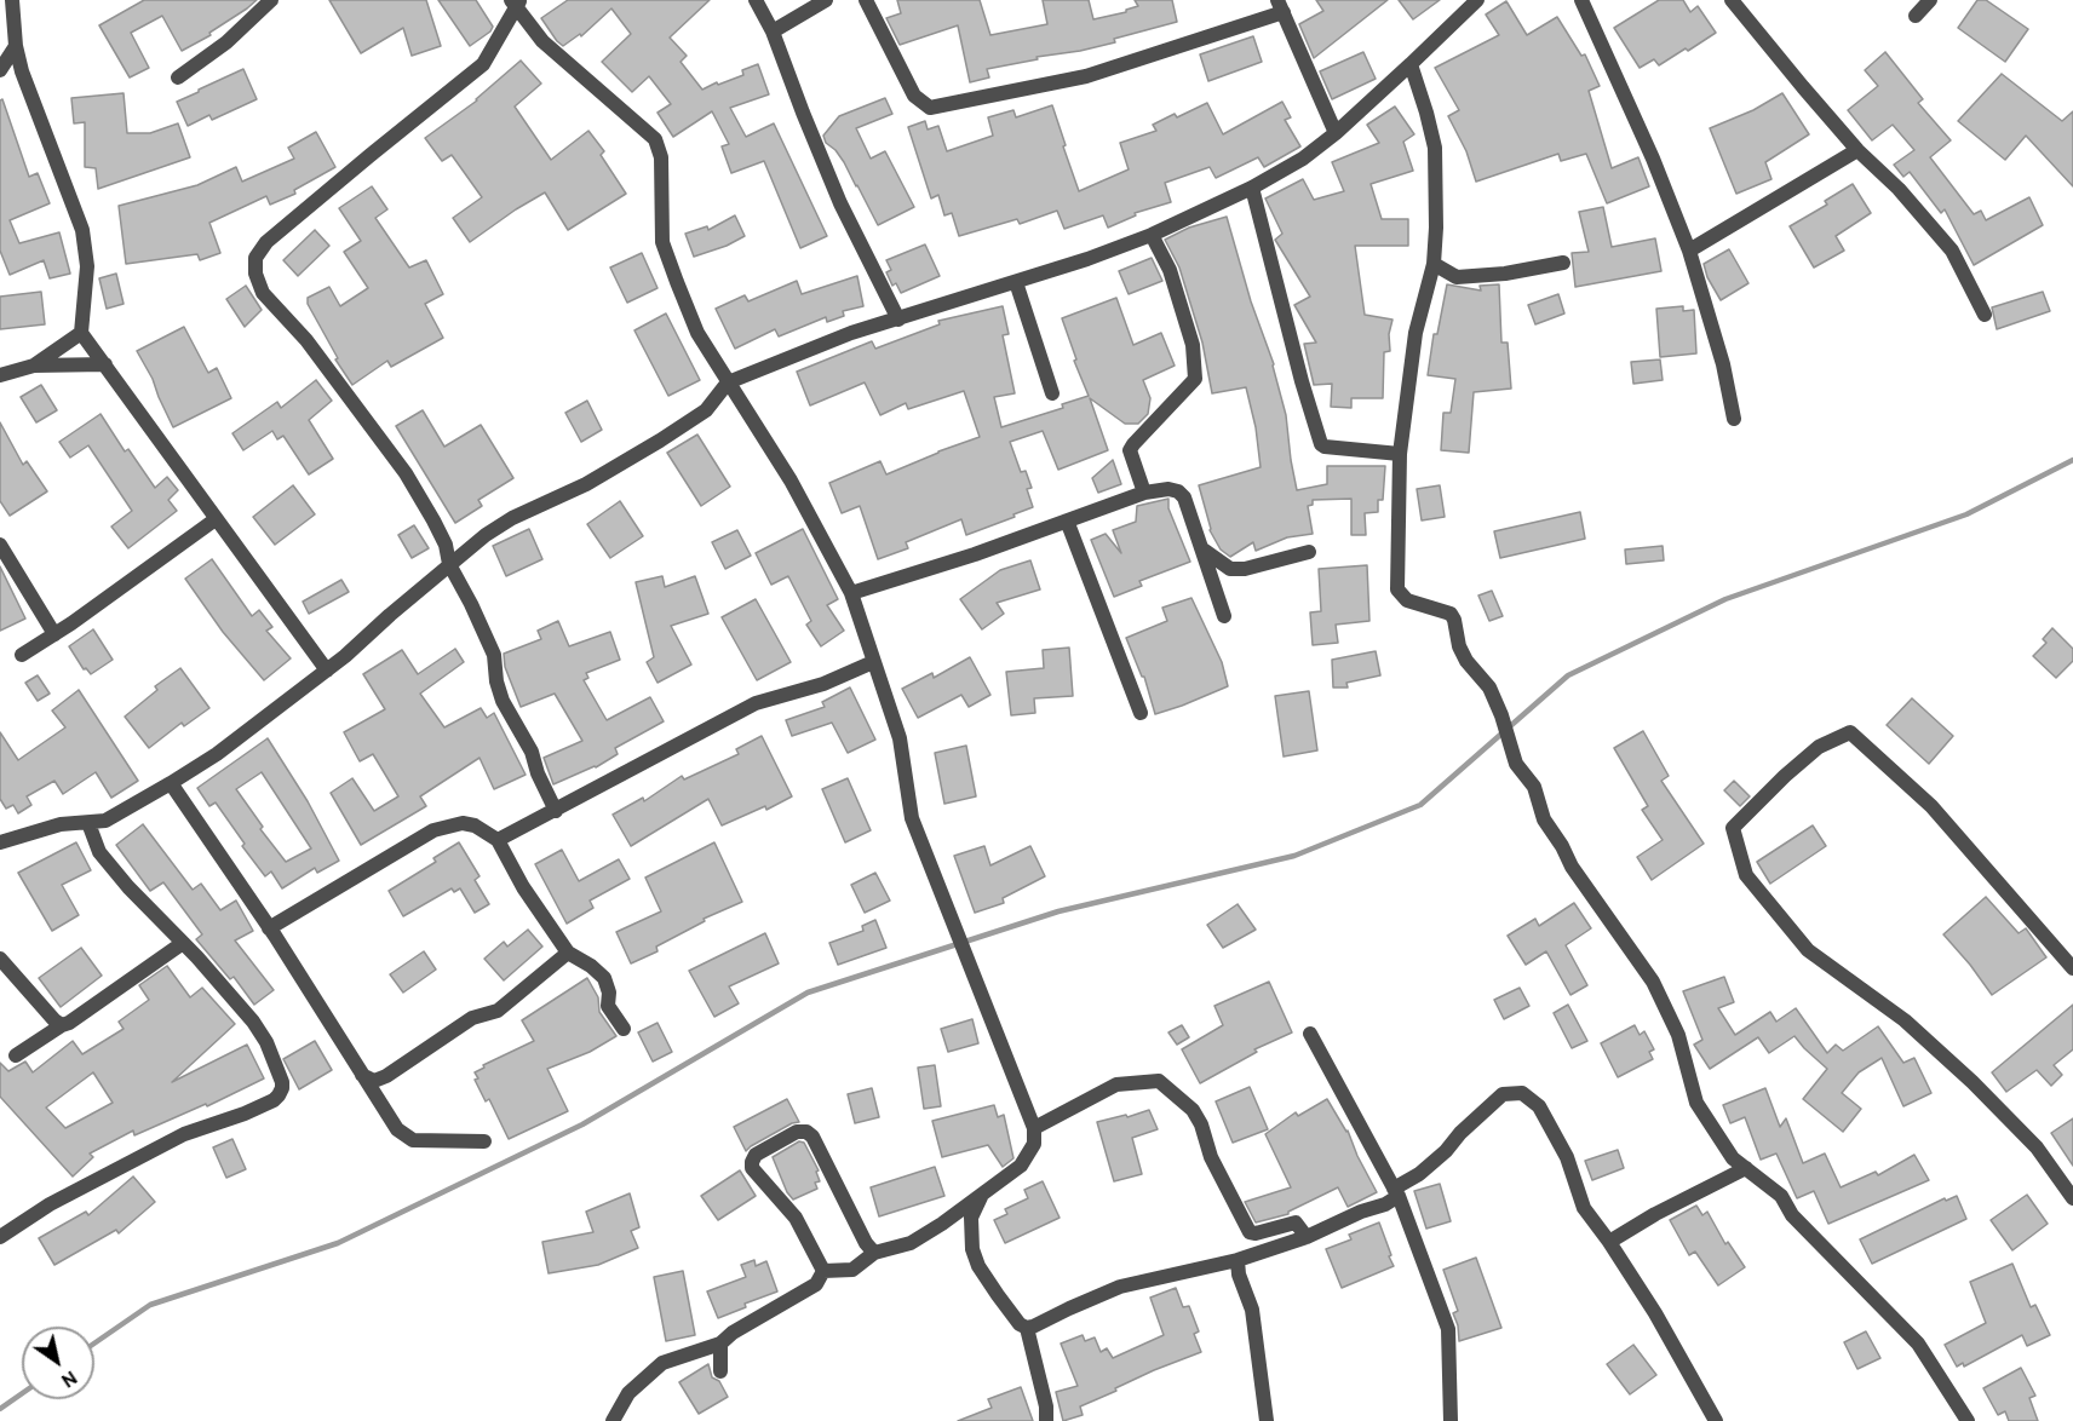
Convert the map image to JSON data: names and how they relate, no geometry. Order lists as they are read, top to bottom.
{
  "north": "bottom right"
}
